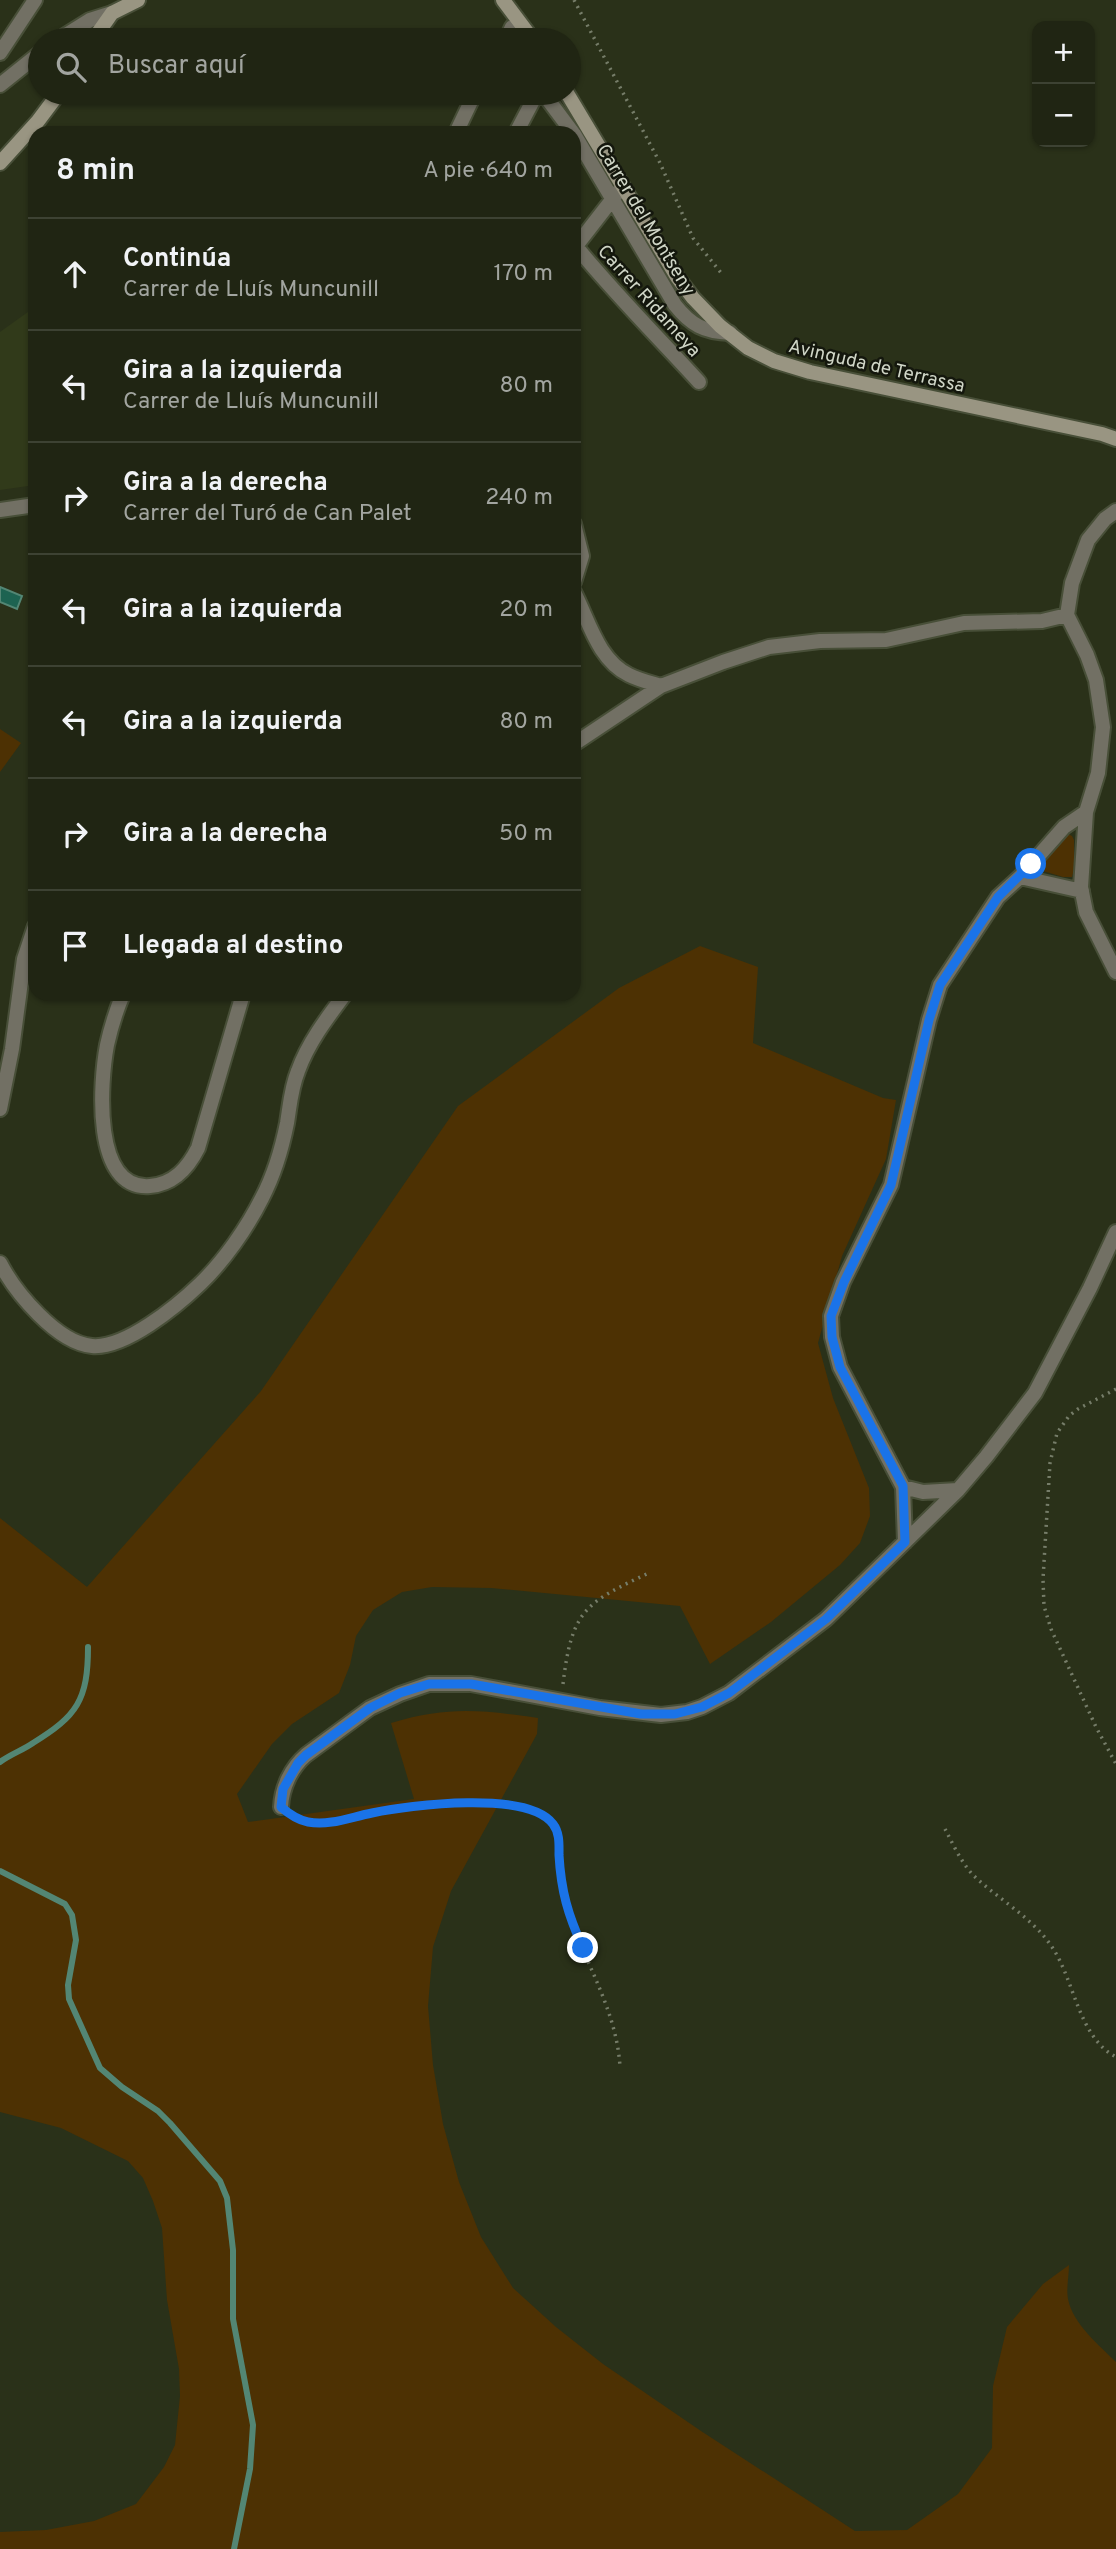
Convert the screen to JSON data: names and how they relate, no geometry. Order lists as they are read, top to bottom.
{
  "streets": {
    "street": ["Carrer del Montseny", "Carrer Ridameya", "Avinguda de Terrassa"]
  },
  "crossings": [
    ["Carrer del Montseny", "Avinguda de Terrassa"]
  ],
  "page": {
    "map_buttons": ["+", "−"],
    "search": "Buscar aquí",
    "heading": ["8 min", "A pie · 640 m"],
    "list": [
      ["Continúa", "Carrer de Lluís Muncunill", "170 m"],
      ["Gira a la izquierda", "Carrer de Lluís Muncunill", "80 m"],
      ["Gira a la derecha", "Carrer del Turó de Can Palet", "240 m"],
      ["Gira a la izquierda", "20 m"],
      ["Gira a la izquierda", "80 m"],
      ["Gira a la derecha", "50 m"],
      "Llegada al destino"
    ]
  }
}
